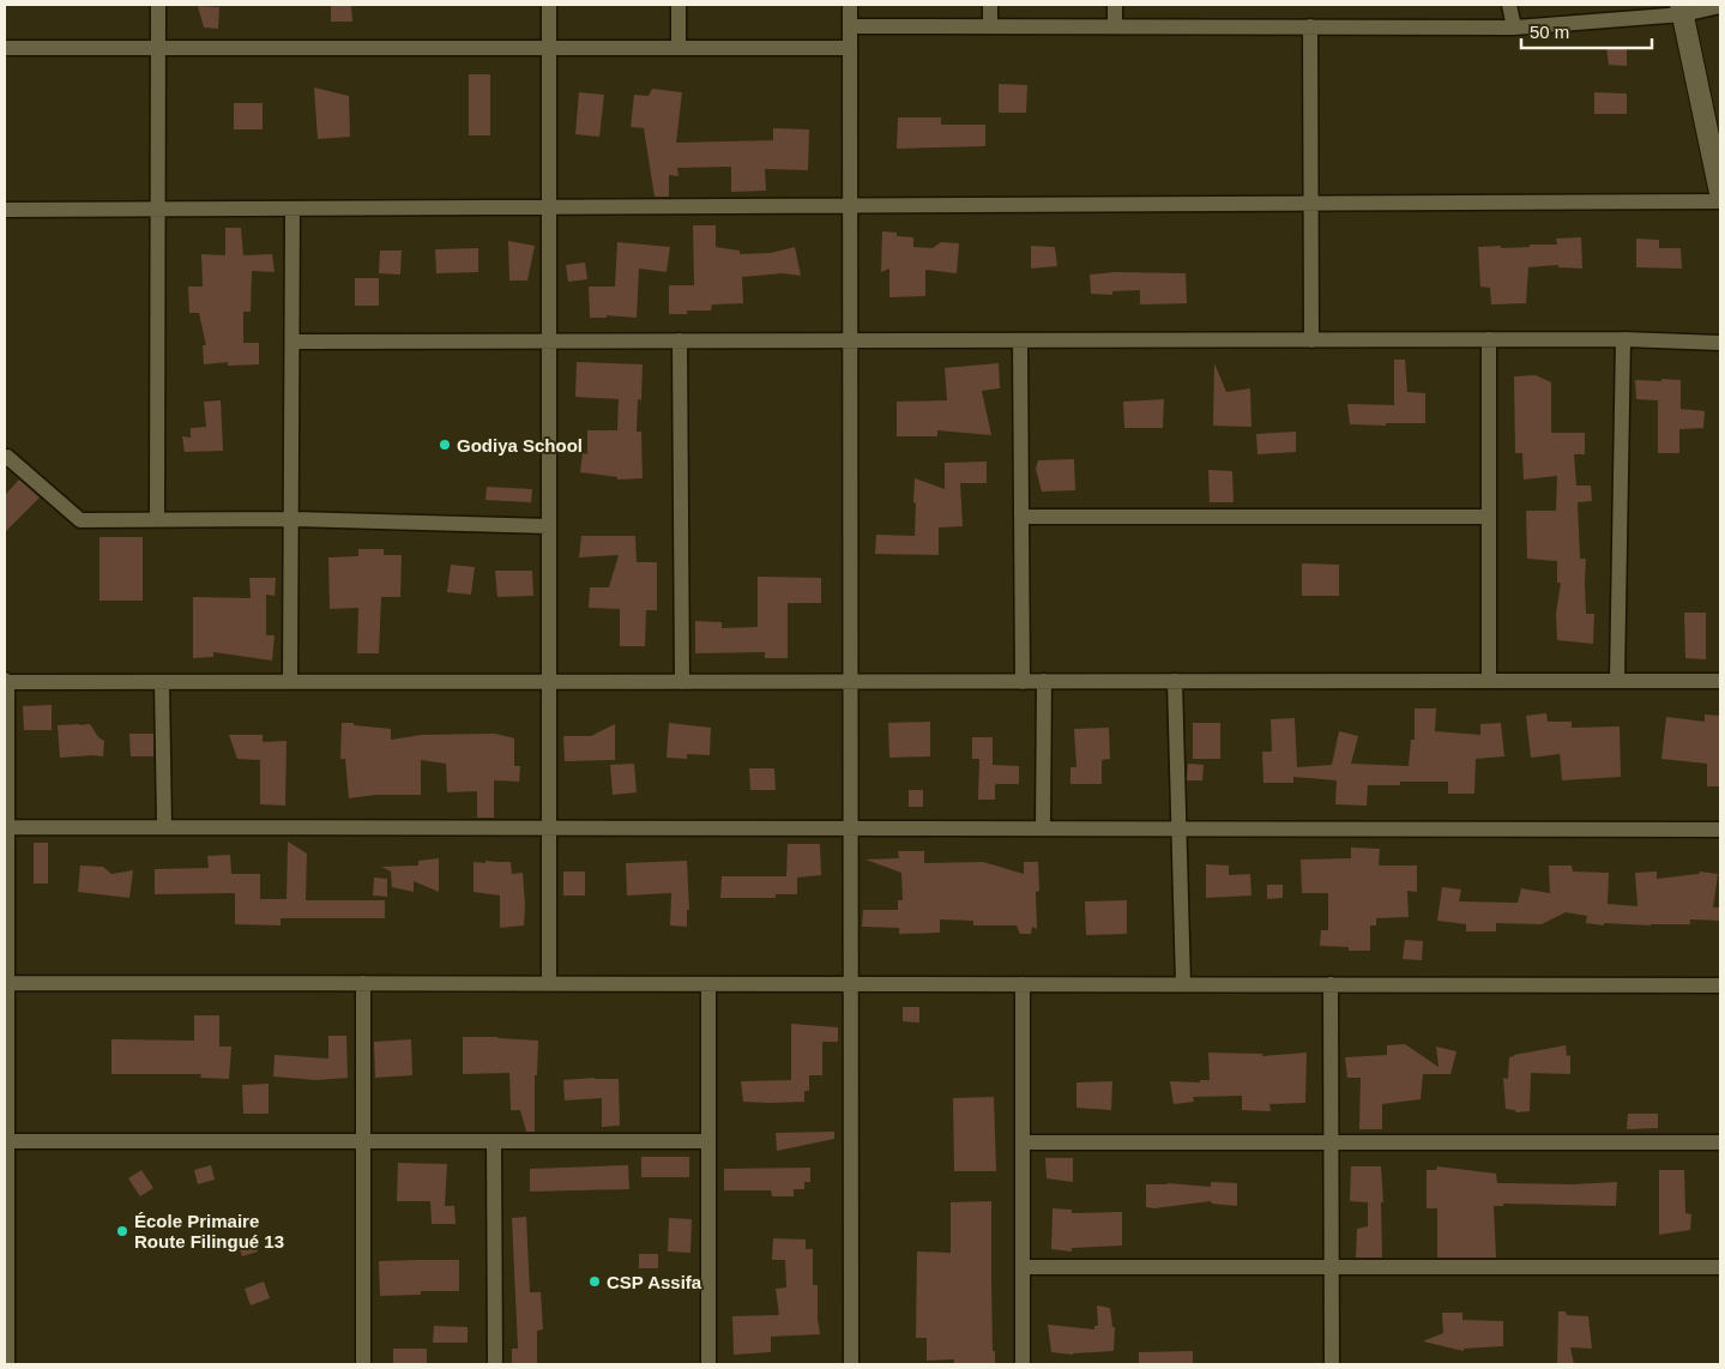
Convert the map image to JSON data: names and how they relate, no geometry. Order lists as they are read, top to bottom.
{
  "places": ["Godiya School", "École Primaire Route Filingué 13", "CSP Assifa"],
  "scale_bar": "50 m"
}
